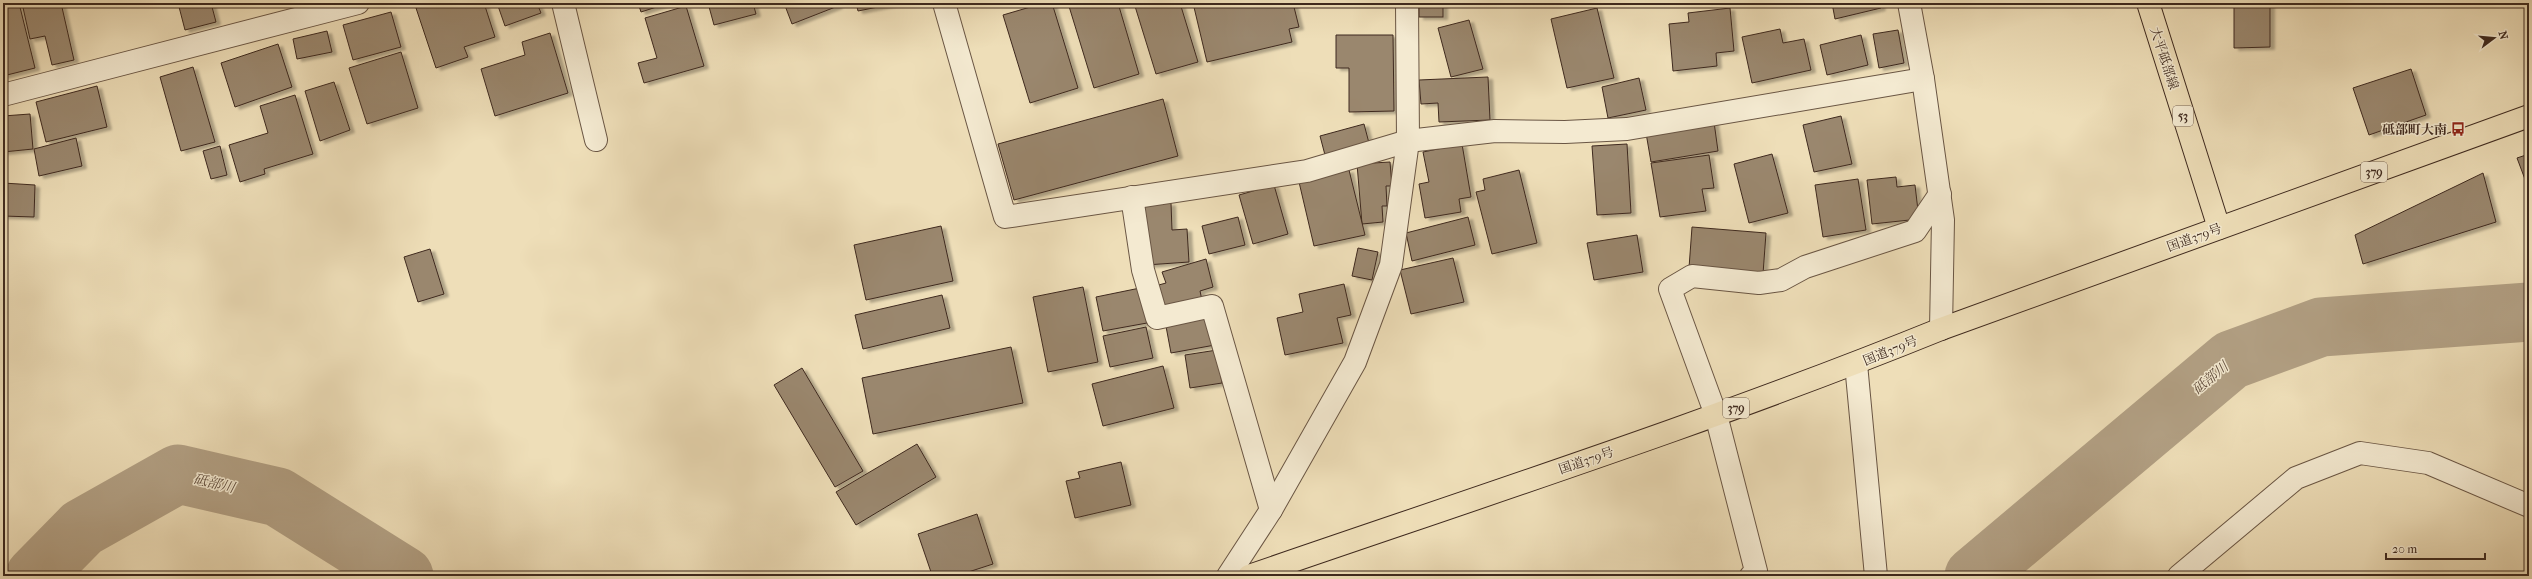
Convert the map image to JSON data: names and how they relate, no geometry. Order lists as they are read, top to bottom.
{
  "streets": {
    "main road": [
      "大平砥部線",
      "53",
      "379",
      "国道379号"
    ]
  },
  "crossings": [
    ["大平砥部線", "国道379号"]
  ],
  "water": ["砥部川"],
  "places": {
    "bus stop": ["砥部町大南"]
  },
  "scale_bar": "20 m",
  "north": "right"
}
